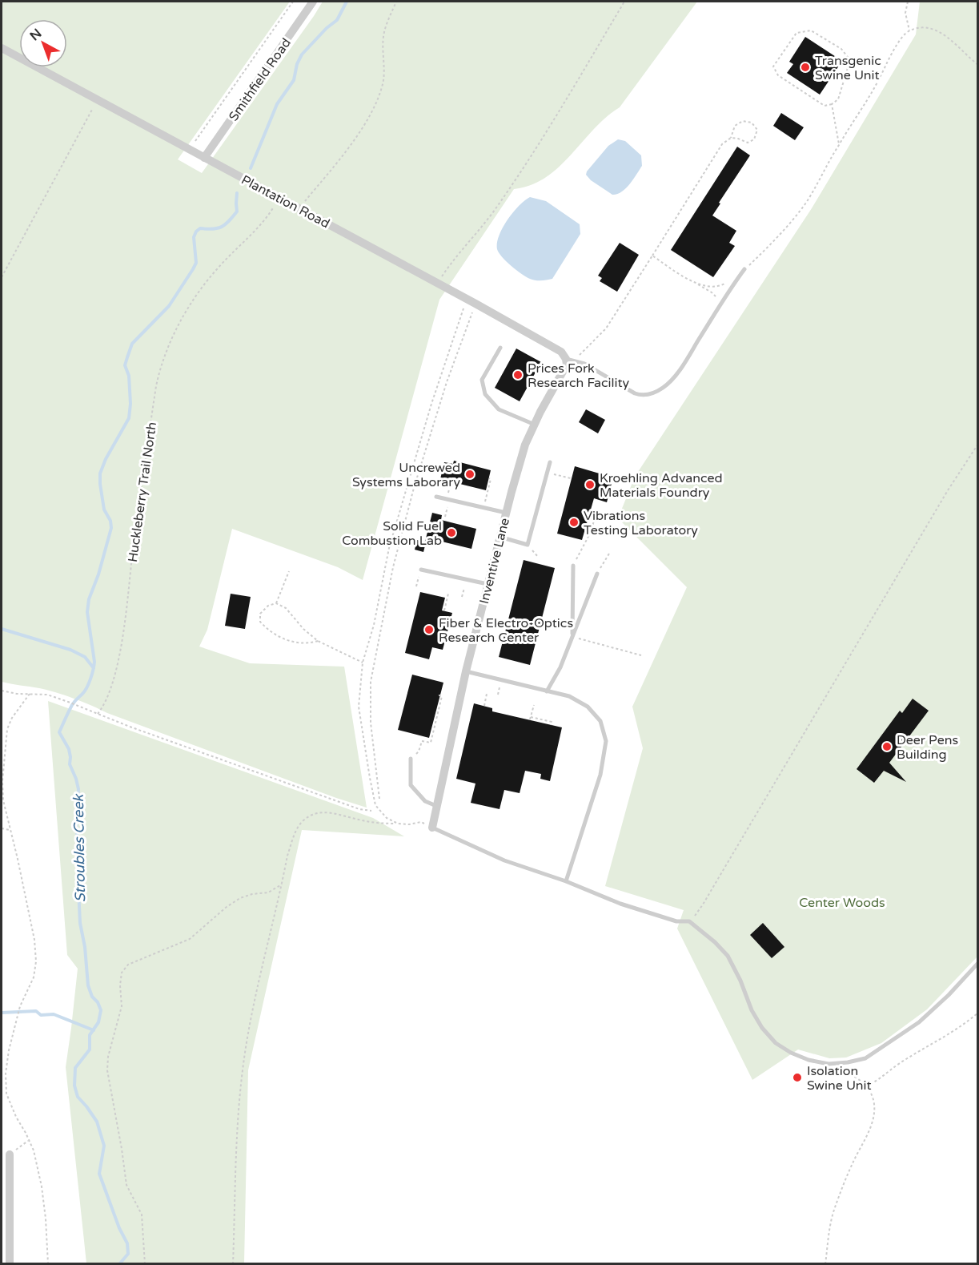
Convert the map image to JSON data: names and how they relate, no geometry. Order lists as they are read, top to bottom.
{
  "streets": {
    "street": ["Smithfield Road", "Plantation Road", "Inventive Lane"],
    "path": ["Huckleberry Trail North"]
  },
  "crossings": [
    ["Smithfield Road", "Plantation Road"],
    ["Plantation Road", "Inventive Lane"]
  ],
  "water": ["Stroubles Creek"],
  "parks": ["Center Woods"],
  "places": [
    "Transgenic Swine Unit",
    "Prices Fork Research Facility",
    "Uncrewed Systems Laborary",
    "Kroehling Advanced Materials Foundry",
    "Vibrations Testing Laboratory",
    "Solid Fuel Combustion Lab",
    "Fiber & Electro-Optics Research Center",
    "Deer Pens Building",
    "Isolation Swine Unit"
  ],
  "north": "top left"
}
